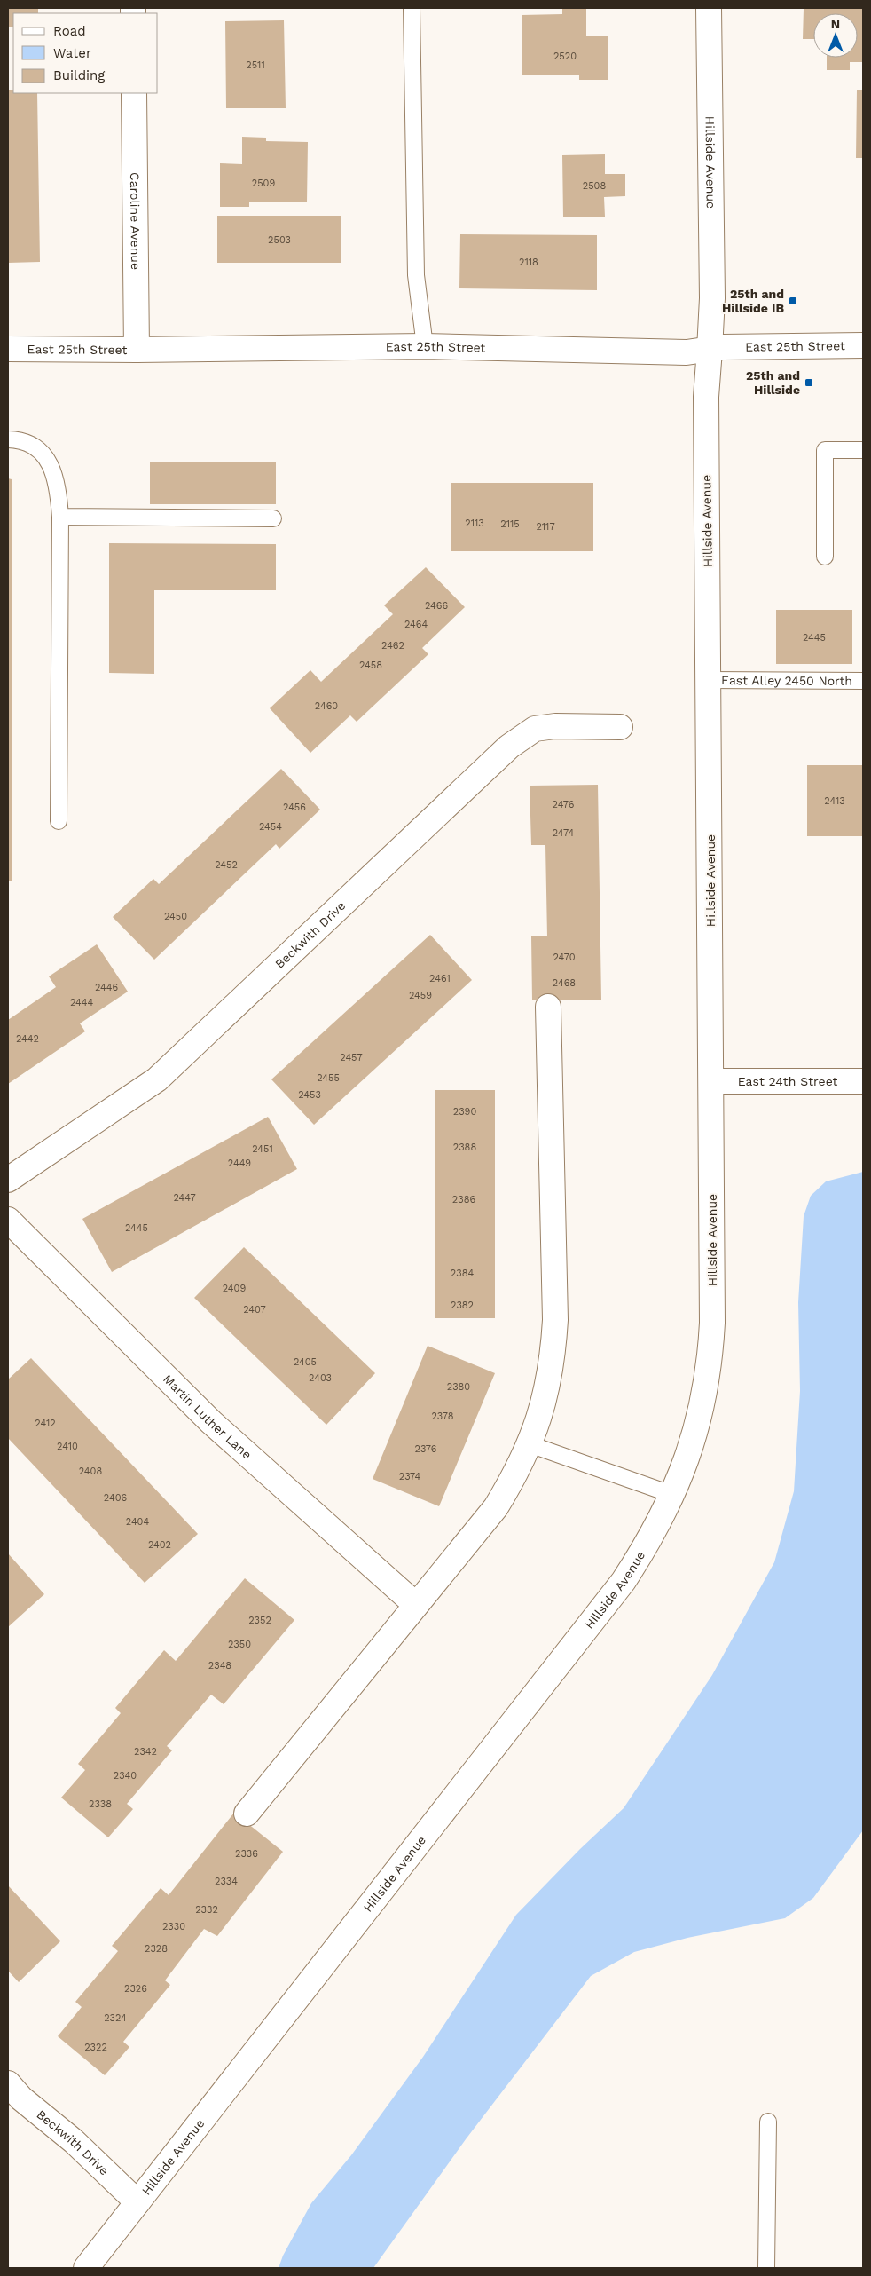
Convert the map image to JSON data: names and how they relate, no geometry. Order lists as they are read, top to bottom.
{
  "streets": {
    "street": [
      "Hillside Avenue",
      "Caroline Avenue",
      "East 25th Street",
      "Beckwith Drive",
      "East 24th Street",
      "Martin Luther Lane"
    ],
    "lane": ["East Alley 2450 North"]
  },
  "crossings": [
    ["Hillside Avenue", "East 25th Street"],
    ["Hillside Avenue", "East Alley 2450 North"],
    ["Hillside Avenue", "Beckwith Drive"],
    ["Hillside Avenue", "East 24th Street"],
    ["Caroline Avenue", "East 25th Street"]
  ],
  "places": {
    "transit": ["25th and Hillside IB", "25th and Hillside"]
  },
  "house_numbers": [
    "2520",
    "2511",
    "2509",
    "2508",
    "2503",
    "2118",
    "2113",
    "2115",
    "2117",
    "2466",
    "2464",
    "2445",
    "2462",
    "2458",
    "2460",
    "2413",
    "2476",
    "2456",
    "2454",
    "2474",
    "2452",
    "2450",
    "2470",
    "2461",
    "2468",
    "2446",
    "2459",
    "2444",
    "2442",
    "2457",
    "2455",
    "2453",
    "2390",
    "2388",
    "2451",
    "2449",
    "2447",
    "2386",
    "2445",
    "2384",
    "2409",
    "2382",
    "2407",
    "2405",
    "2403",
    "2380",
    "2378",
    "2412",
    "2410",
    "2376",
    "2408",
    "2374",
    "2406",
    "2404",
    "2402",
    "2352",
    "2350",
    "2348",
    "2342",
    "2340",
    "2338",
    "2336",
    "2334",
    "2332",
    "2330",
    "2328",
    "2326",
    "2324",
    "2322"
  ],
  "legend": ["Road", "Water", "Building"],
  "north": "top"
}
